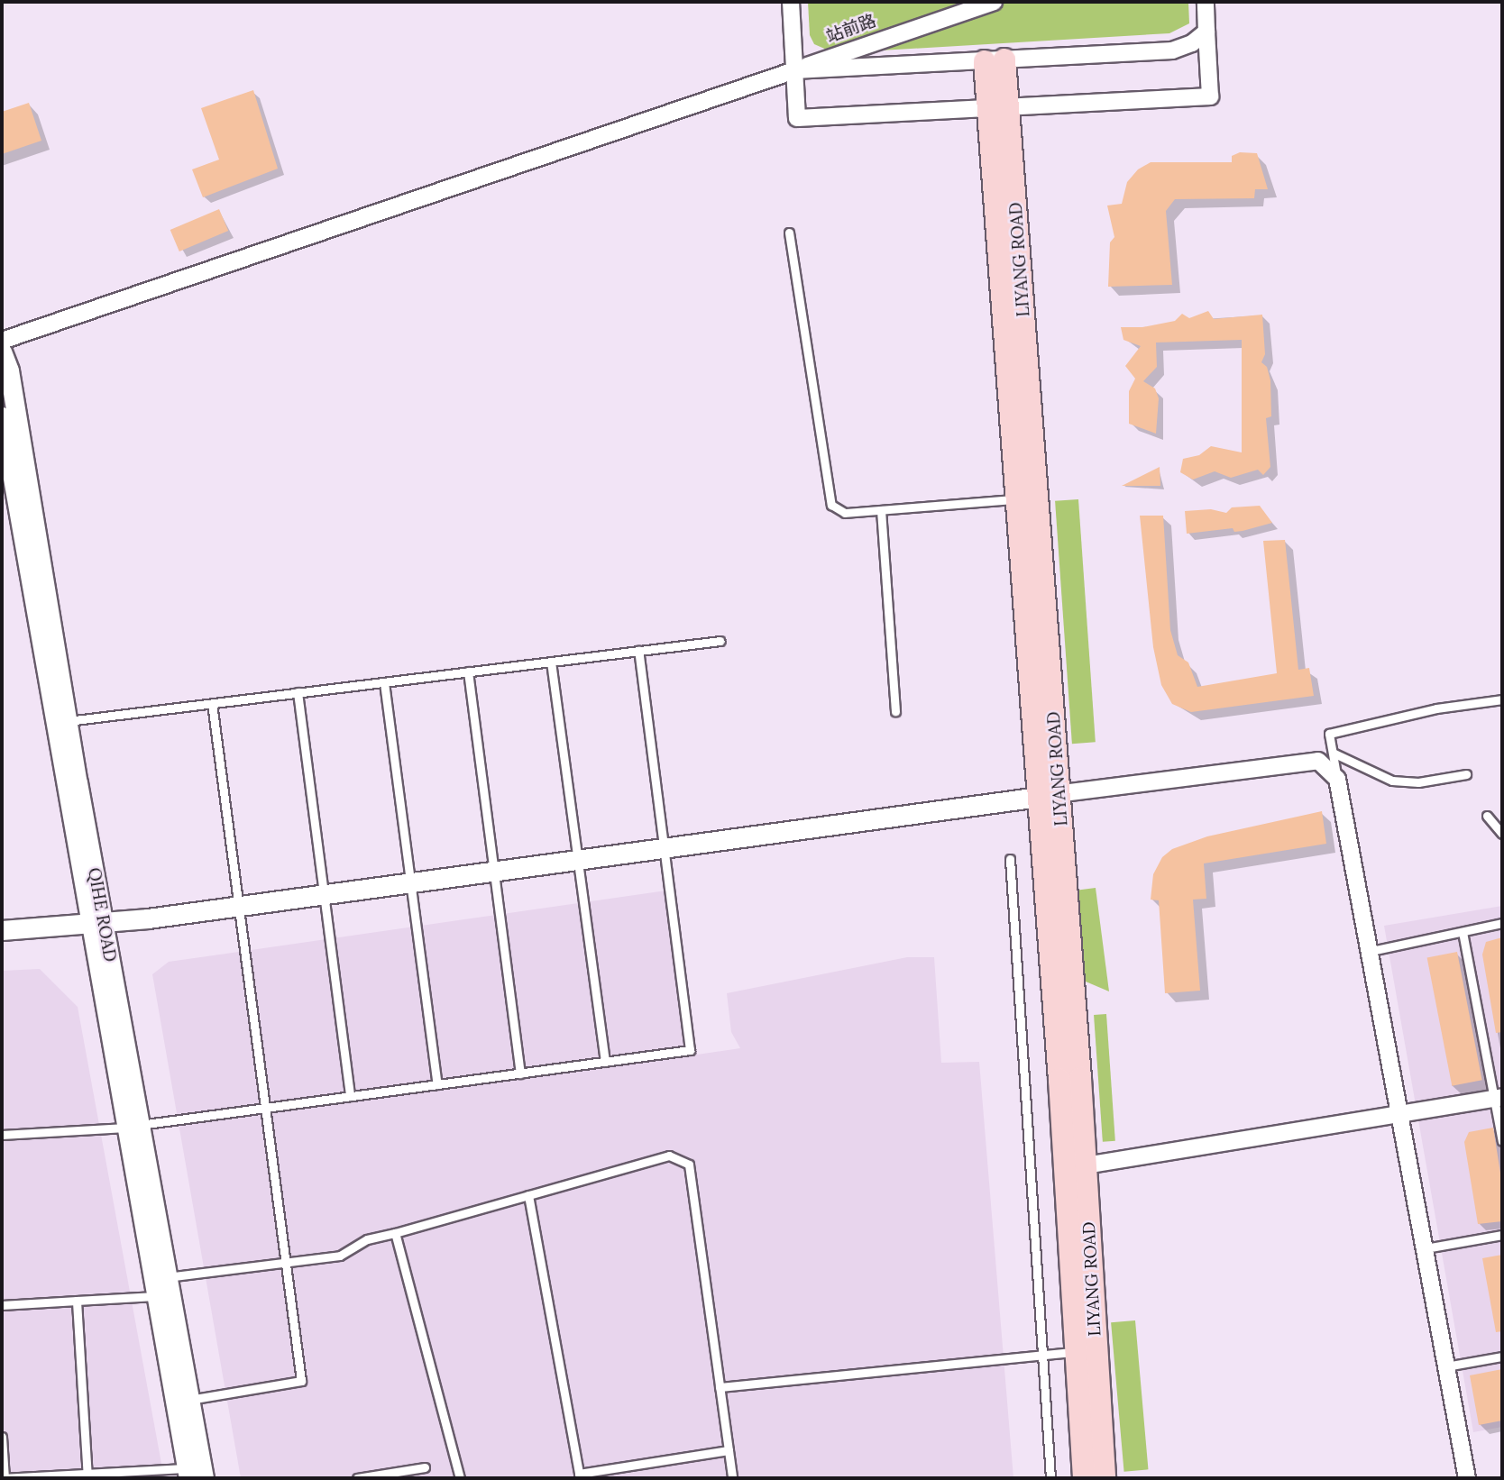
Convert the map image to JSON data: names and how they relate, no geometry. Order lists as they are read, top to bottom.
{
  "streets": {
    "main road": ["LIYANG ROAD"],
    "street": ["站前路", "QIHE ROAD"]
  }
}
